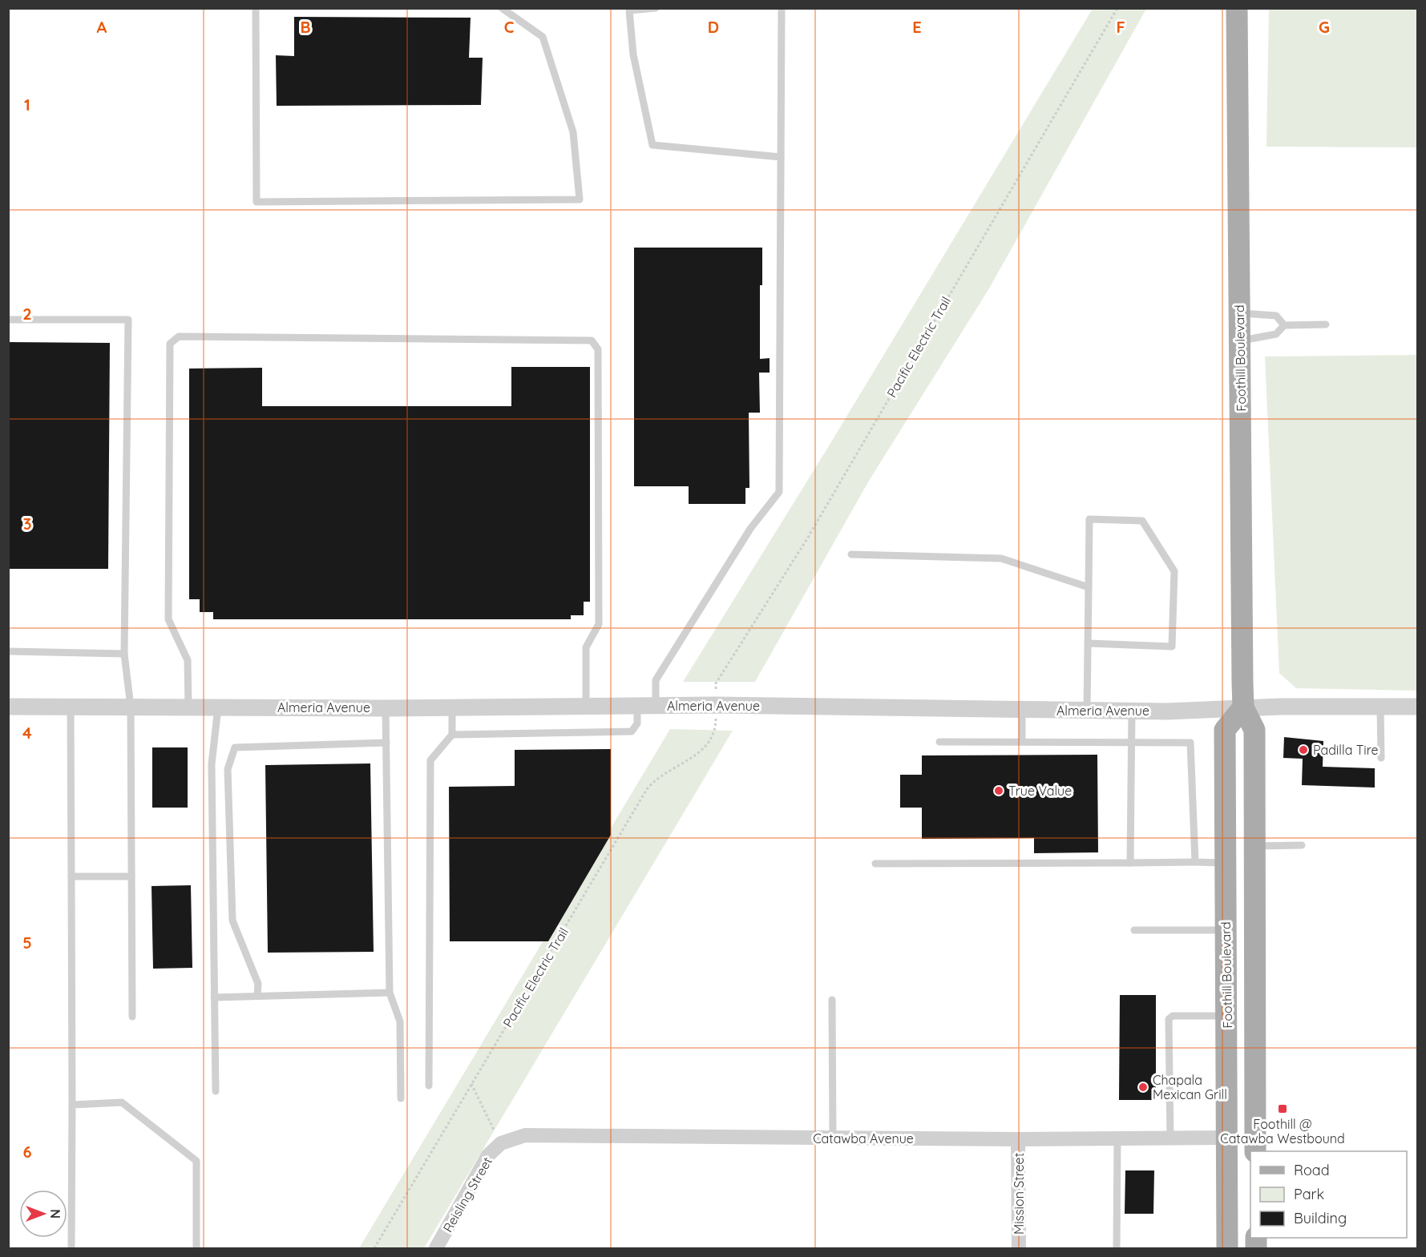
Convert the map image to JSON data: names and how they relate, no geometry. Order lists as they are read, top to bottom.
{
  "streets": {
    "main road": ["Foothill Boulevard"],
    "street": [
      "Almeria Avenue",
      "Catawba Avenue",
      "Mission Street",
      "Reisling Street"
    ],
    "path": ["Pacific Electric Trail"]
  },
  "crossings": [
    ["Foothill Boulevard", "Almeria Avenue"],
    ["Foothill Boulevard", "Catawba Avenue"],
    ["Catawba Avenue", "Mission Street"],
    ["Catawba Avenue", "Reisling Street"]
  ],
  "places": {
    "other": ["Padilla Tire", "True Value", "Chapala Mexican Grill"],
    "transit": ["Foothill @ Catawba Westbound"]
  },
  "legend": ["Road", "Park", "Building"],
  "north": "right",
  "grid": {
    "columns": [
      "A",
      "B",
      "C",
      "D",
      "E",
      "F",
      "G"
    ],
    "rows": [
      "1",
      "2",
      "3",
      "4",
      "5",
      "6"
    ]
  }
}
